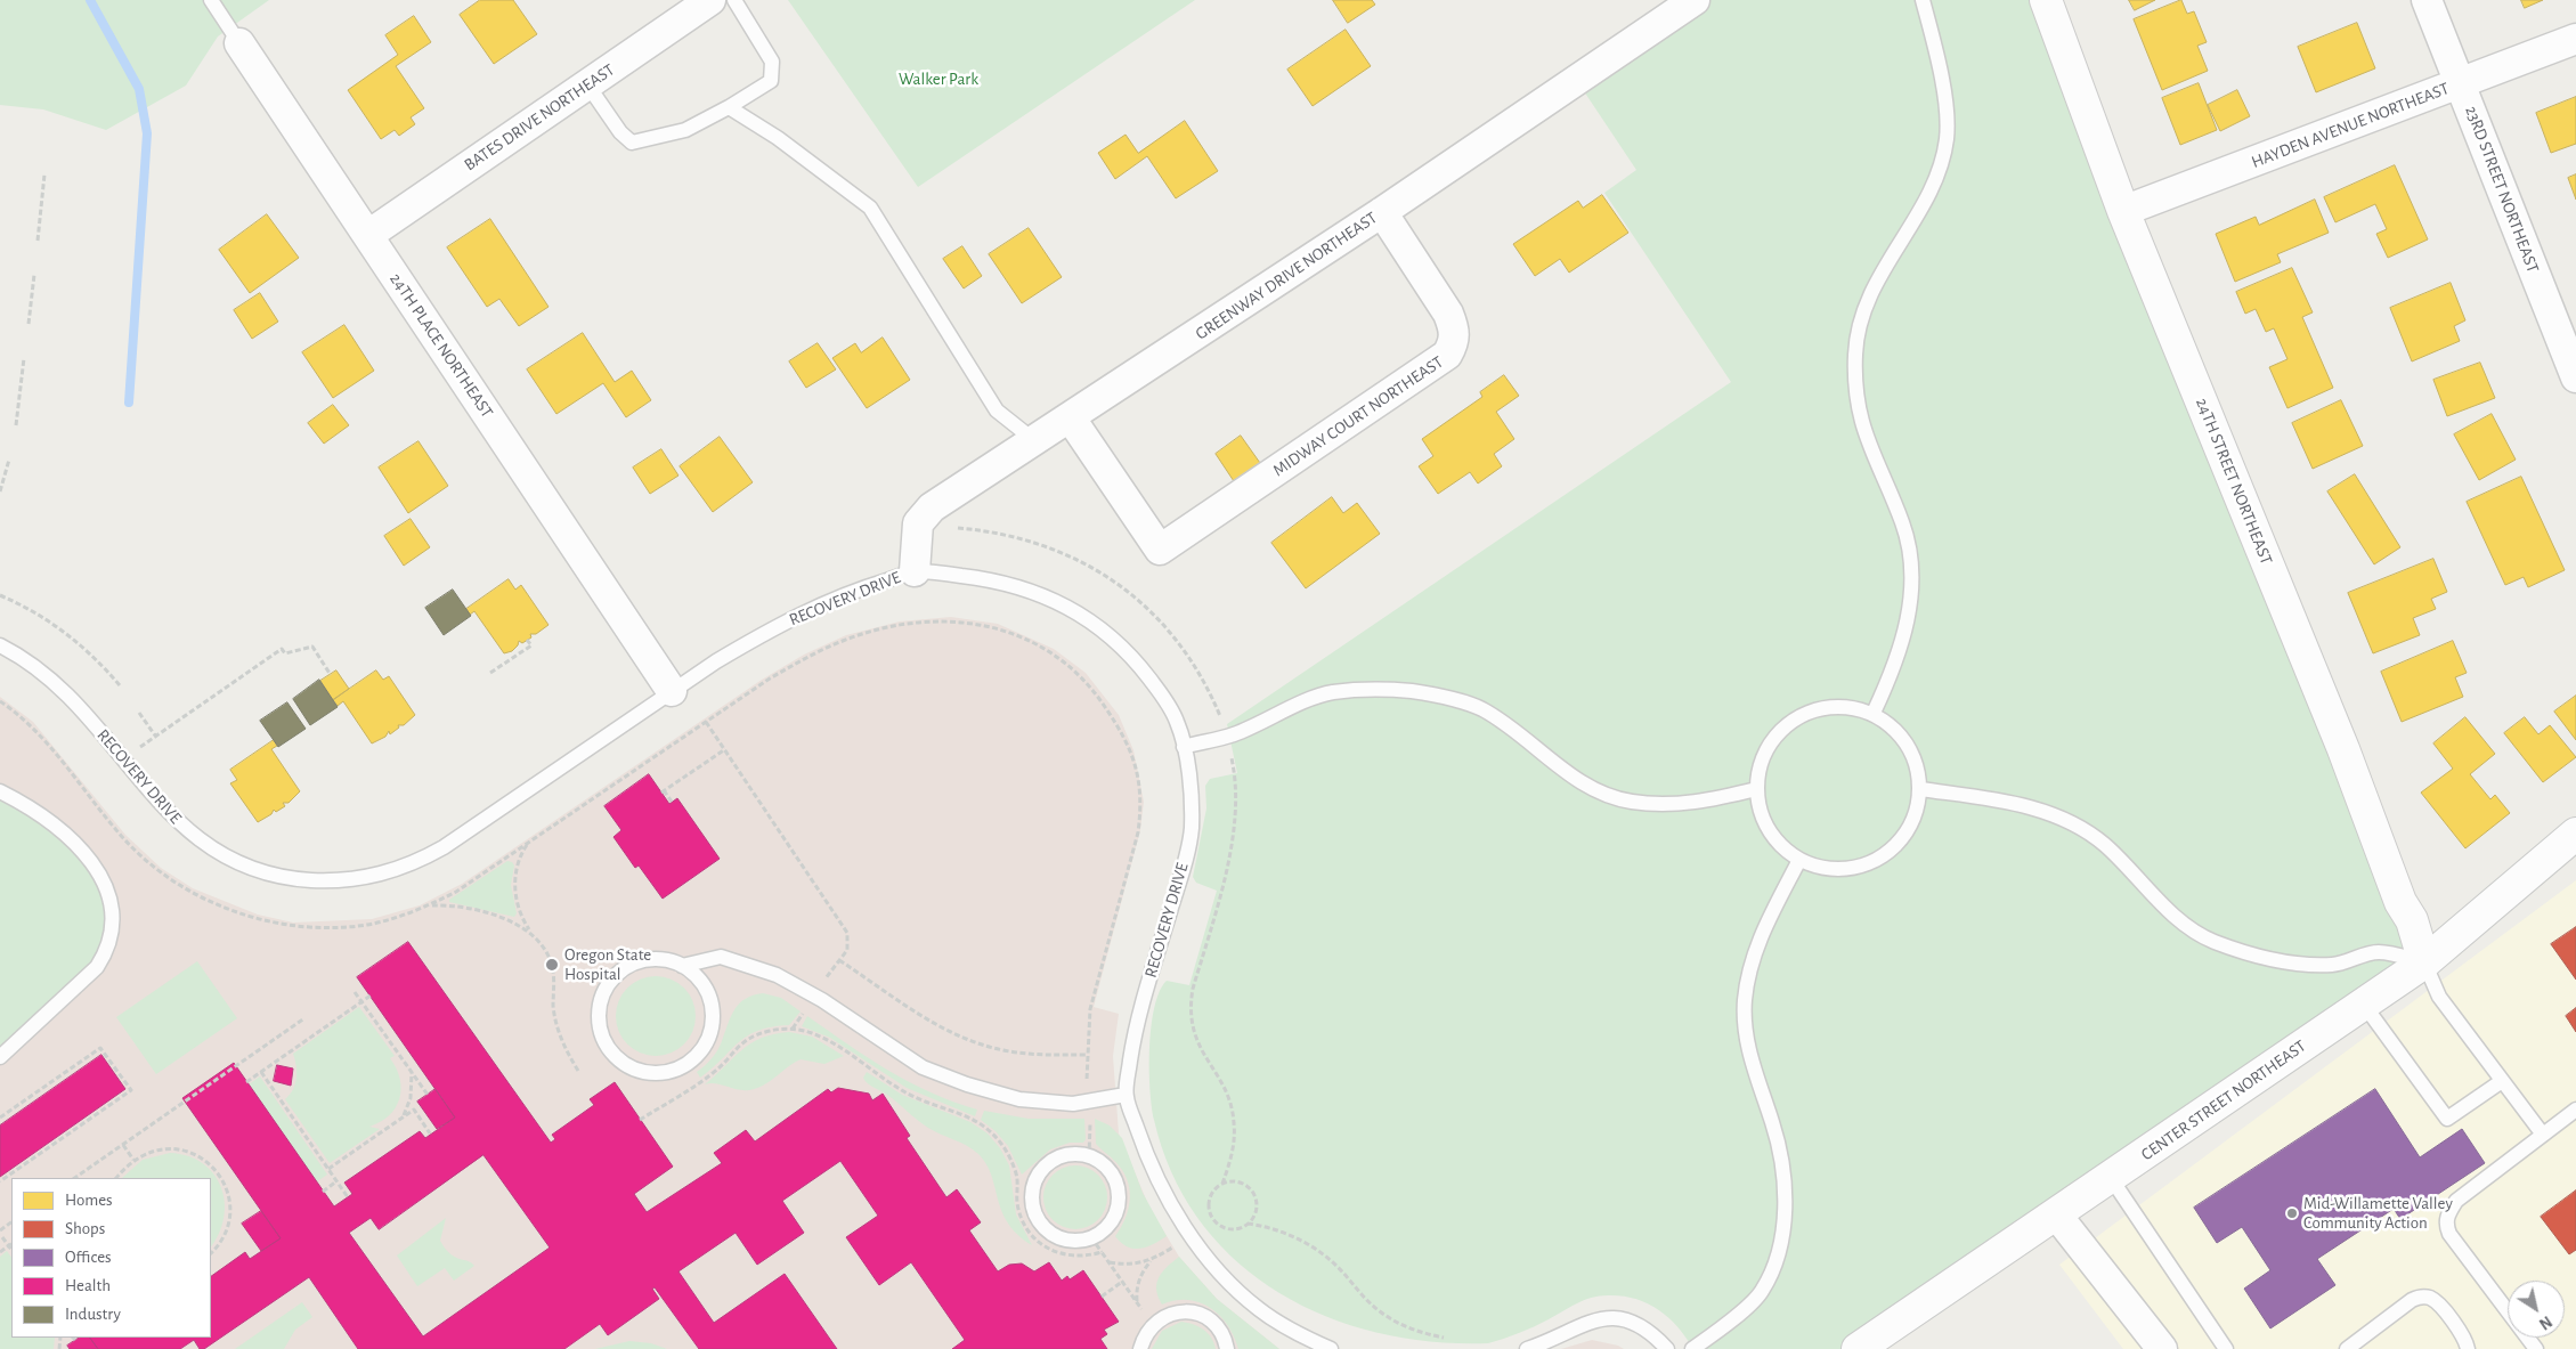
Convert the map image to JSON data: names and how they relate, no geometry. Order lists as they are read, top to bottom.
{
  "streets": {
    "street": [
      "BATES DRIVE NORTHEAST",
      "HAYDEN AVENUE NORTHEAST",
      "23RD STREET NORTHEAST",
      "GREENWAY DRIVE NORTHEAST",
      "24TH PLACE NORTHEAST",
      "MIDWAY COURT NORTHEAST",
      "24TH STREET NORTHEAST",
      "CENTER STREET NORTHEAST"
    ],
    "lane": ["RECOVERY DRIVE"]
  },
  "crossings": [
    ["BATES DRIVE NORTHEAST", "24TH PLACE NORTHEAST"],
    ["HAYDEN AVENUE NORTHEAST", "23RD STREET NORTHEAST"],
    ["HAYDEN AVENUE NORTHEAST", "24TH STREET NORTHEAST"],
    ["GREENWAY DRIVE NORTHEAST", "MIDWAY COURT NORTHEAST"],
    ["GREENWAY DRIVE NORTHEAST", "RECOVERY DRIVE"],
    ["24TH PLACE NORTHEAST", "RECOVERY DRIVE"],
    ["24TH STREET NORTHEAST", "CENTER STREET NORTHEAST"]
  ],
  "parks": ["Walker Park"],
  "places": ["Oregon State Hospital", "Mid-Willamette Valley Community Action"],
  "legend": [
    "Homes",
    "Shops",
    "Offices",
    "Health",
    "Industry"
  ],
  "north": "bottom right"
}
